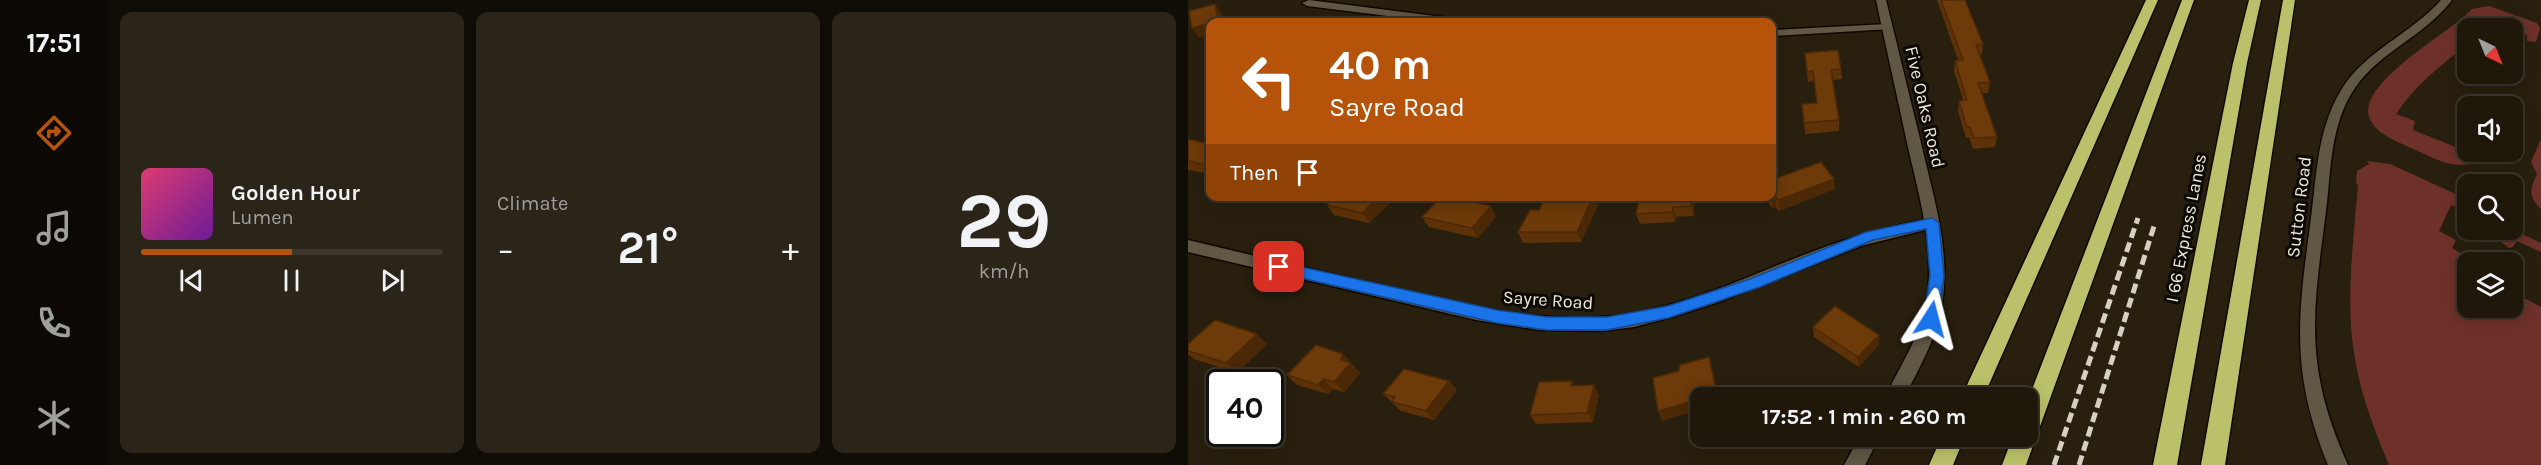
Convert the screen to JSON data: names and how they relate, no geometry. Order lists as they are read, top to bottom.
{
  "streets": {
    "highway": ["I 66 Express Lanes"],
    "street": ["Five Oaks Road", "Sutton Road", "Sayre Road"]
  },
  "crossings": [
    ["Five Oaks Road", "Sayre Road"]
  ],
  "north": "bottom right",
  "page": {
    "tabs": "17:51",
    "tile": [
      "Climate",
      ["29", "km/h"]
    ],
    "turn": ["40 m", "Sayre Road"],
    "then": "Then",
    "song": ["Golden Hour", "Lumen"],
    "heat": ["−", "21°", "+"],
    "limit": "40",
    "trip": "17:52 · 1 min · 260 m"
  }
}
